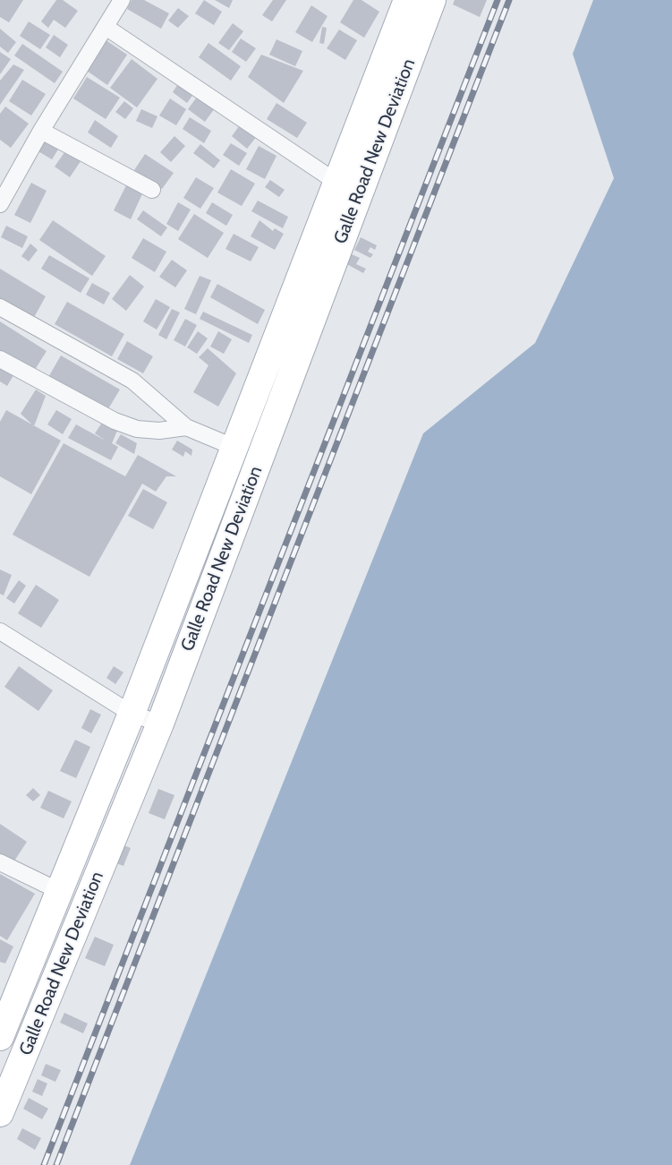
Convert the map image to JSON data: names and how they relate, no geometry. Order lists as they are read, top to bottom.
{
  "streets": {
    "main road": ["Galle Road New Deviation"]
  }
}
